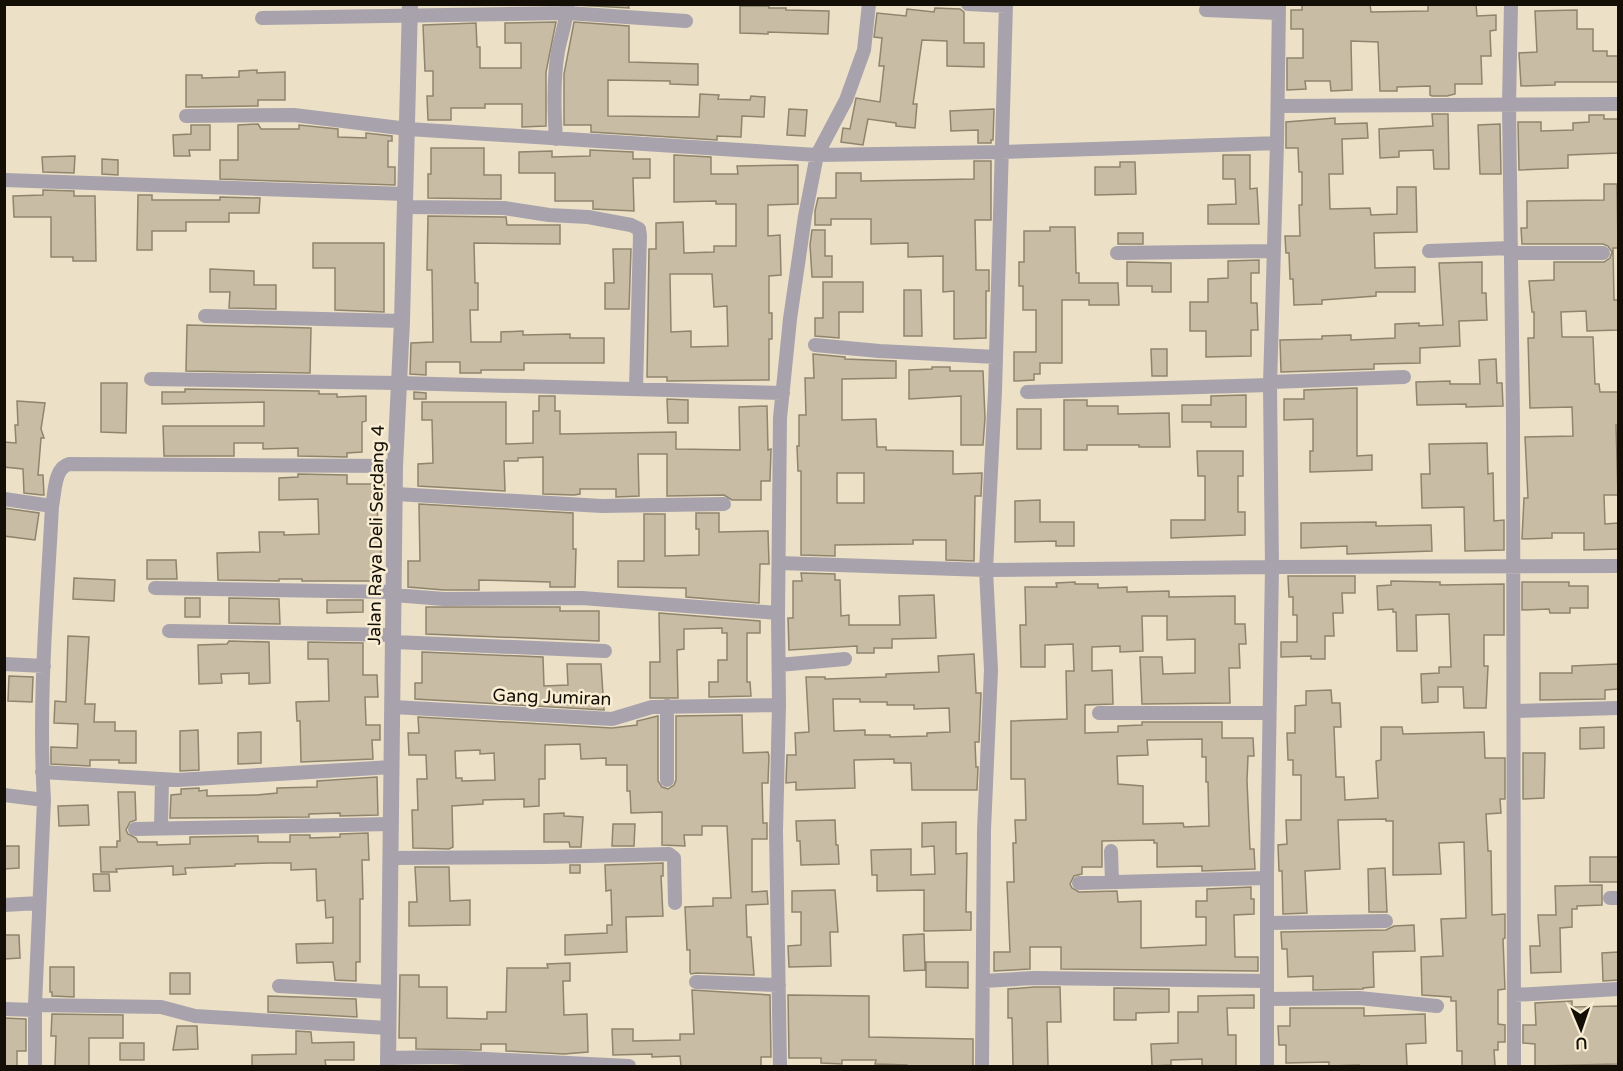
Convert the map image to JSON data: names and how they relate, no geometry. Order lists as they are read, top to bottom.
{
  "streets": {
    "street": ["Jalan Raya Deli Serdang 4", "Gang Jumiran"]
  },
  "crossings": [
    ["Jalan Raya Deli Serdang 4", "Gang Jumiran"]
  ],
  "north": "bottom"
}
